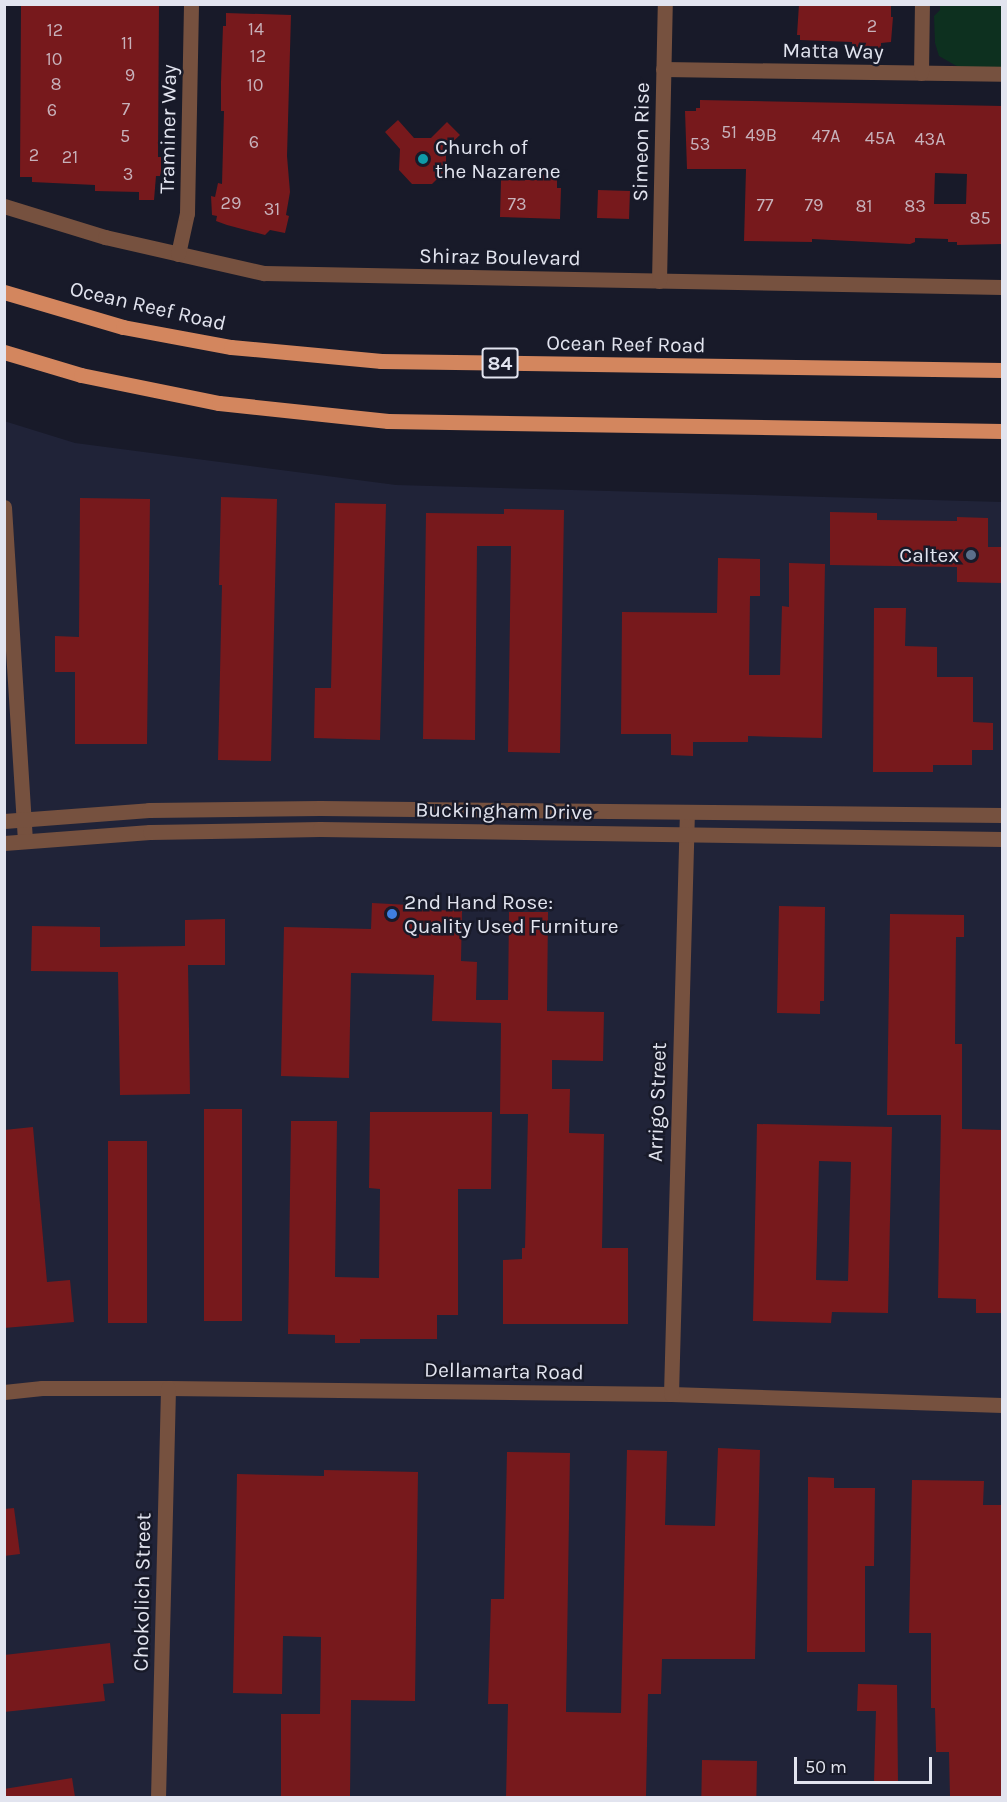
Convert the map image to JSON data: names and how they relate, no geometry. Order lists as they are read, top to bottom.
{
  "streets": {
    "main road": ["Ocean Reef Road", "84"],
    "street": [
      "Matta Way",
      "Traminer Way",
      "Simeon Rise",
      "Shiraz Boulevard",
      "Buckingham Drive",
      "Arrigo Street",
      "Dellamarta Road",
      "Chokolich Street"
    ]
  },
  "crossings": [
    ["Matta Way", "Simeon Rise"],
    ["Traminer Way", "Shiraz Boulevard"],
    ["Simeon Rise", "Shiraz Boulevard"],
    ["Buckingham Drive", "Arrigo Street"],
    ["Arrigo Street", "Dellamarta Road"],
    ["Dellamarta Road", "Chokolich Street"]
  ],
  "places": ["Church of the Nazarene", "Caltex", "2nd Hand Rose: Quality Used Furniture"],
  "house_numbers": [
    "2",
    "14",
    "12",
    "11",
    "12",
    "10",
    "9",
    "8",
    "10",
    "7",
    "6",
    "51",
    "49B",
    "5",
    "47A",
    "45A",
    "43A",
    "6",
    "53",
    "2",
    "21",
    "3",
    "29",
    "73",
    "77",
    "79",
    "81",
    "83",
    "31",
    "85"
  ],
  "scale_bar": "50 m"
}
